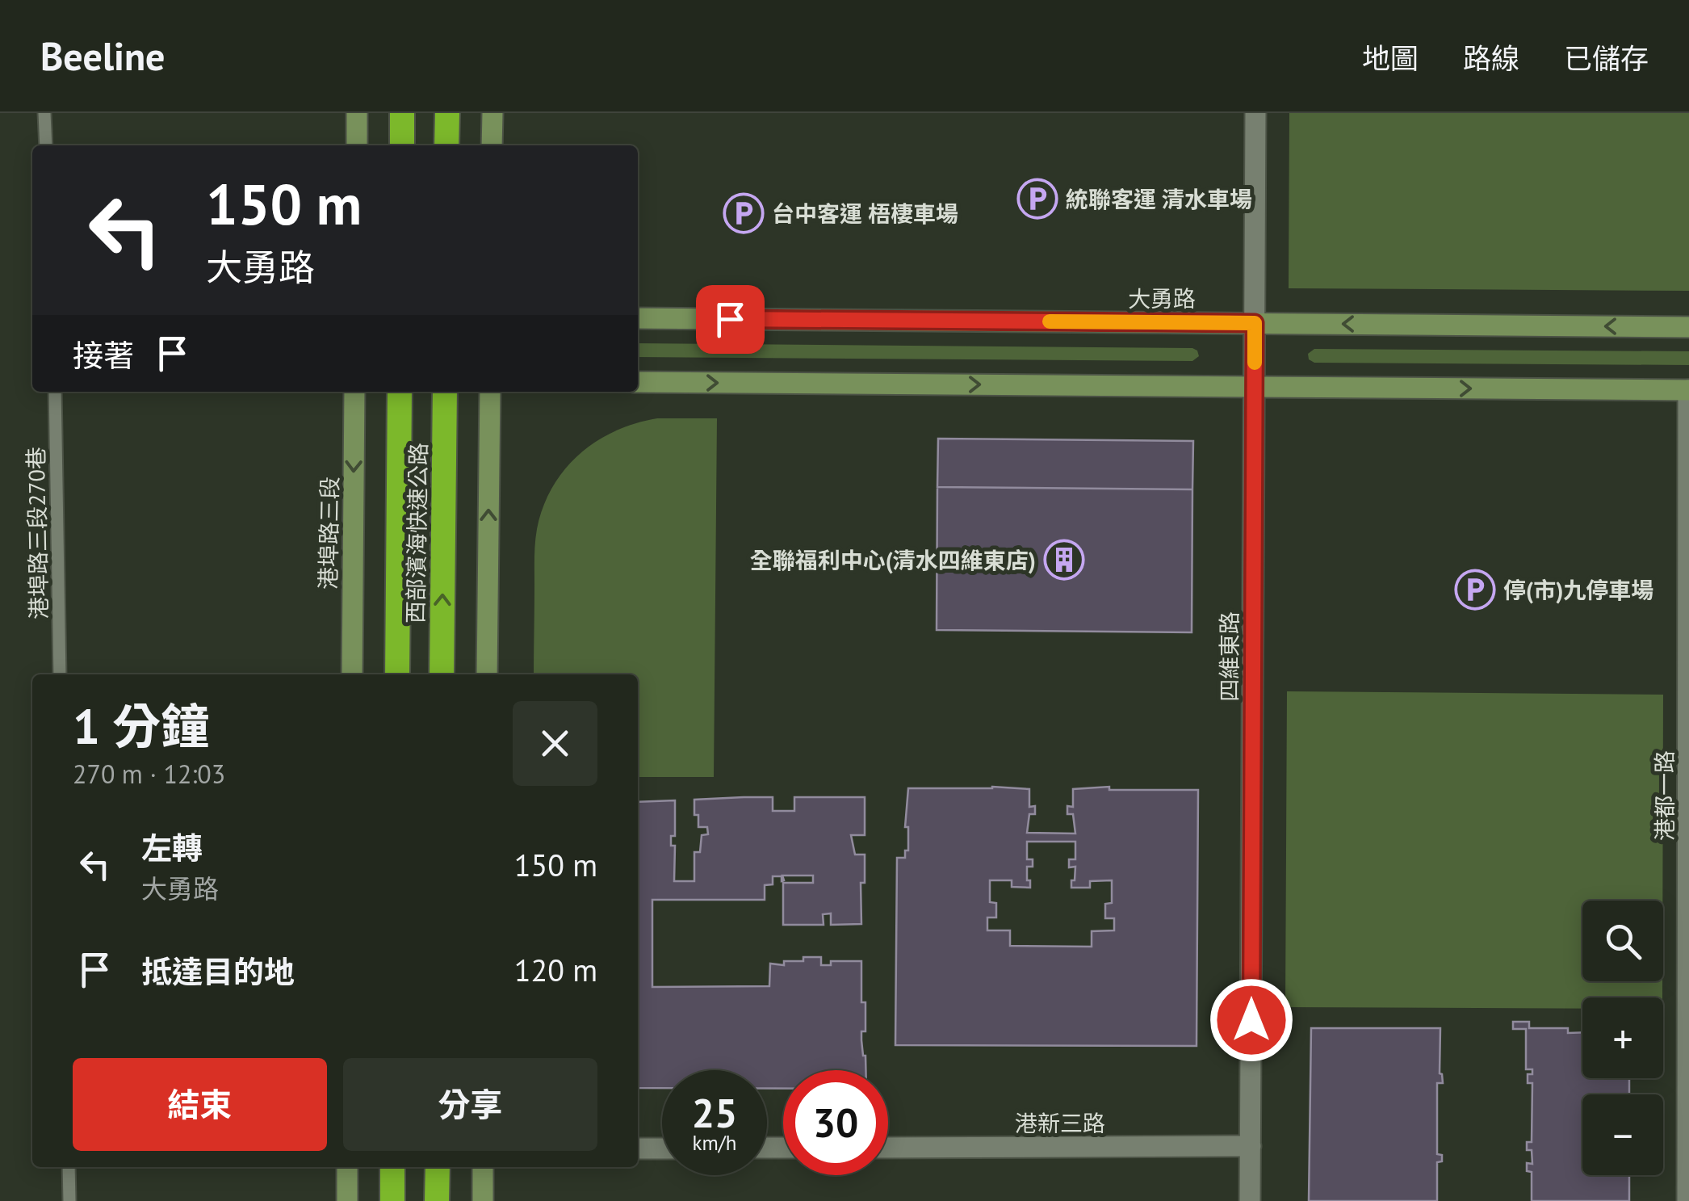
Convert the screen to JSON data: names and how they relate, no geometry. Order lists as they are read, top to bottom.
{
  "streets": {
    "highway": ["西部濱海快速公路"],
    "street": [
      "大勇路",
      "港埠路三段",
      "四維東路",
      "港都一路",
      "港新三路"
    ],
    "lane": ["港埠路三段270巷"]
  },
  "crossings": [
    ["大勇路", "四維東路"],
    ["四維東路", "港新三路"]
  ],
  "places": {
    "parking": ["統聯客運 清水車場", "台中客運 梧棲車場", "停(市)九停車場"],
    "building": ["全聯福利中心(清水四維東店)"]
  },
  "page": {
    "header": "Beeline",
    "nav": ["地圖", "路線", "已儲存"],
    "turn": ["150 m", "大勇路"],
    "then": "接著",
    "heading": ["1 分鐘", "270 m · 12:03"],
    "list": [
      {
        "name": "左轉",
        "note": "大勇路",
        "value": "150 m"
      },
      {
        "name": "抵達目的地",
        "value": "120 m"
      }
    ],
    "map_buttons": ["+", "−"],
    "buttons": ["結束", "分享"],
    "speed": "25 km/h",
    "limit": "30"
  }
}
